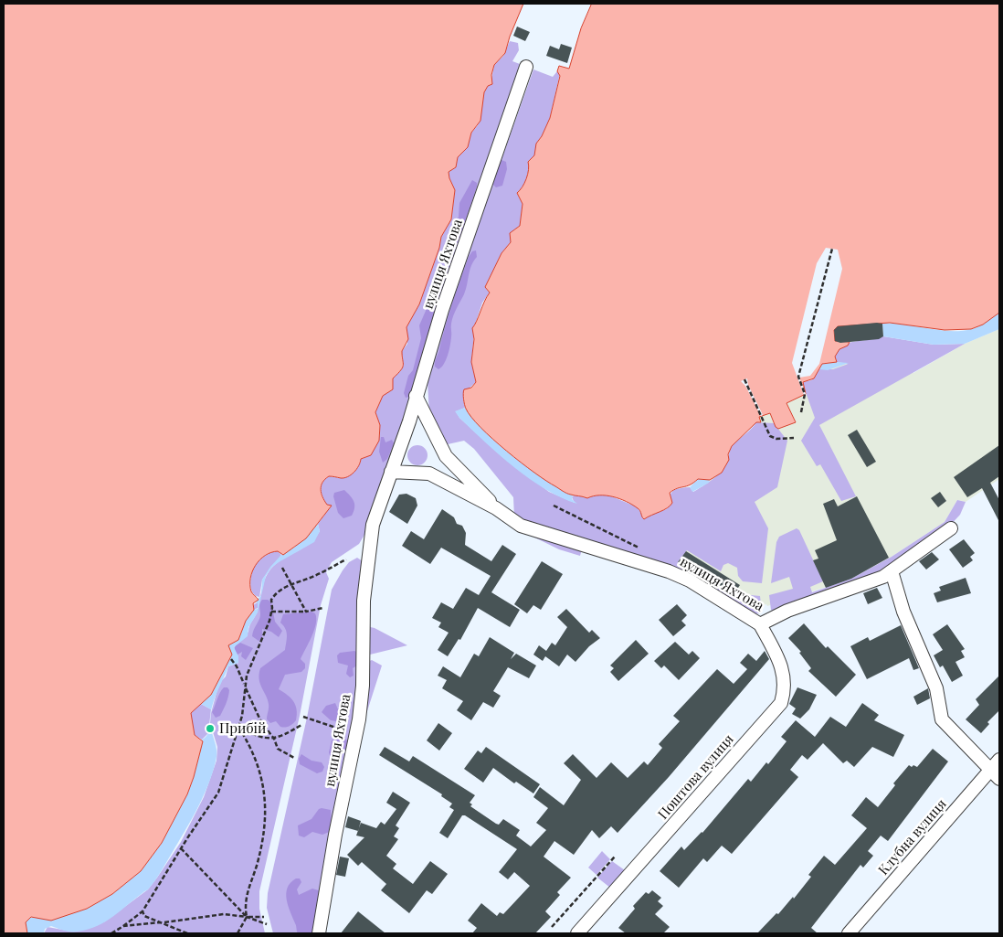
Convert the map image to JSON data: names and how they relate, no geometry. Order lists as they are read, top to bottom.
{
  "streets": {
    "street": ["вулиця Яхтова", "Поштова вулиця", "Клубна вулиця"]
  },
  "crossings": [
    ["вулиця Яхтова", "Поштова вулиця"]
  ],
  "places": ["Прибій"]
}
